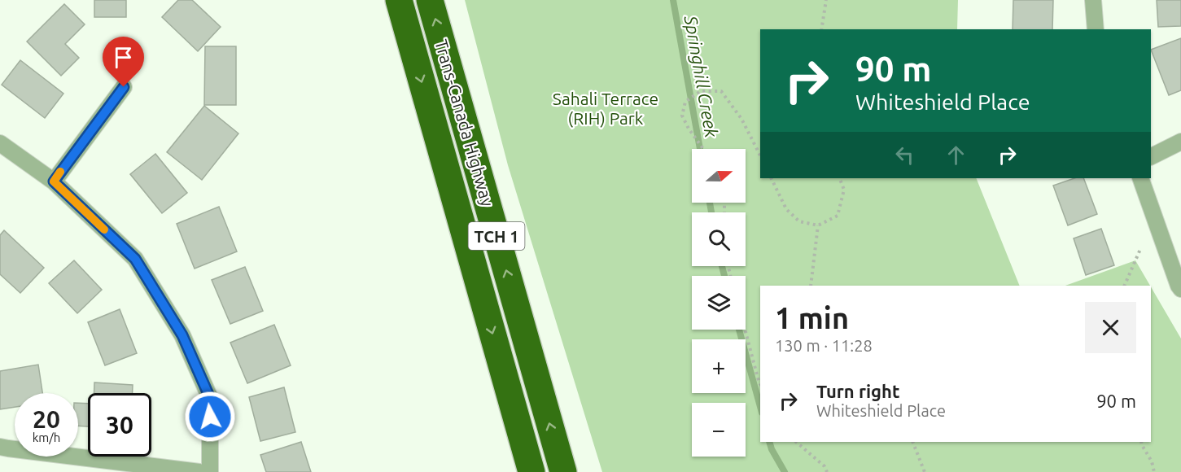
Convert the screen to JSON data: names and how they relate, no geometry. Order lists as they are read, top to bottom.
{
  "streets": {
    "highway": ["Trans-Canada Highway", "TCH 1"]
  },
  "water": ["Springhill Creek"],
  "parks": ["Sahali Terrace (RIH) Park"],
  "north": "right",
  "page": {
    "turn": ["90 m", "Whiteshield Place"],
    "map_buttons": ["+", "−"],
    "heading": ["1 min", "130 m · 11:28"],
    "list": [
      {
        "name": "Turn right",
        "note": "Whiteshield Place",
        "value": "90 m"
      }
    ],
    "speed": "20 km/h",
    "limit": "30"
  }
}
